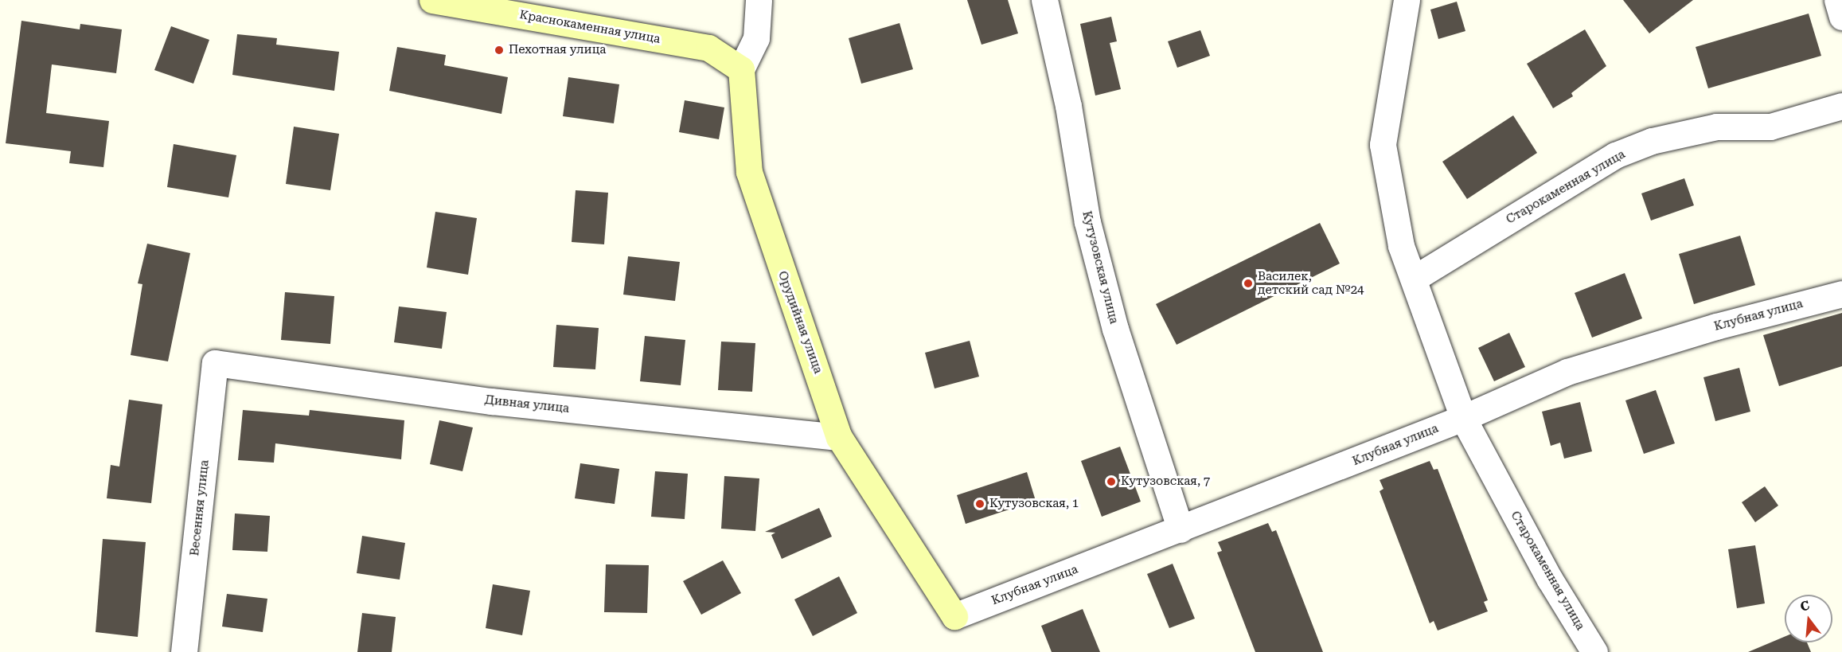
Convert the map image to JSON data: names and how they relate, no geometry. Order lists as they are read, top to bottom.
{
  "streets": {
    "street": [
      "Краснокаменная улица",
      "Старокаменная улица",
      "Кутузовская улица",
      "Клубная улица",
      "Орудийная улица",
      "Дивная улица",
      "Весенняя улица"
    ]
  },
  "crossings": [
    ["Краснокаменная улица", "Орудийная улица"],
    ["Старокаменная улица", "Клубная улица"],
    ["Кутузовская улица", "Клубная улица"],
    ["Клубная улица", "Орудийная улица"],
    ["Орудийная улица", "Дивная улица"],
    ["Дивная улица", "Весенняя улица"]
  ],
  "places": [
    "Пехотная улица",
    "Василек, детский сад №24",
    "Кутузовская, 7",
    "Кутузовская, 1"
  ],
  "north": "top"
}
